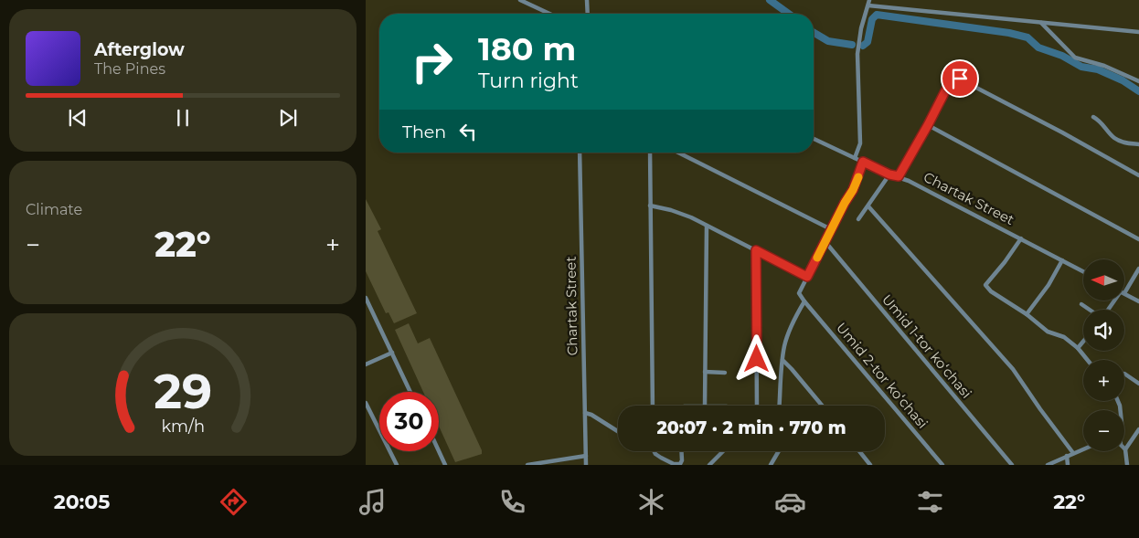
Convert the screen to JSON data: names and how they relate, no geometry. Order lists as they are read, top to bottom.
{
  "streets": {
    "street": ["Chartak Street", "Umid 1-tor koʻchasi", "Umid 2-tor koʻchasi"]
  },
  "north": "left",
  "page": {
    "turn": ["180 m", "Turn right"],
    "song": ["Afterglow", "The Pines"],
    "then": "Then",
    "tile": "Climate",
    "heat": ["−", "22°", "+"],
    "map_buttons": ["+", "−"],
    "limit": "30",
    "trip": "20:07 · 2 min · 770 m",
    "tabs": ["20:05", "22°"],
    "gauge": ["29", "km/h"]
  }
}
